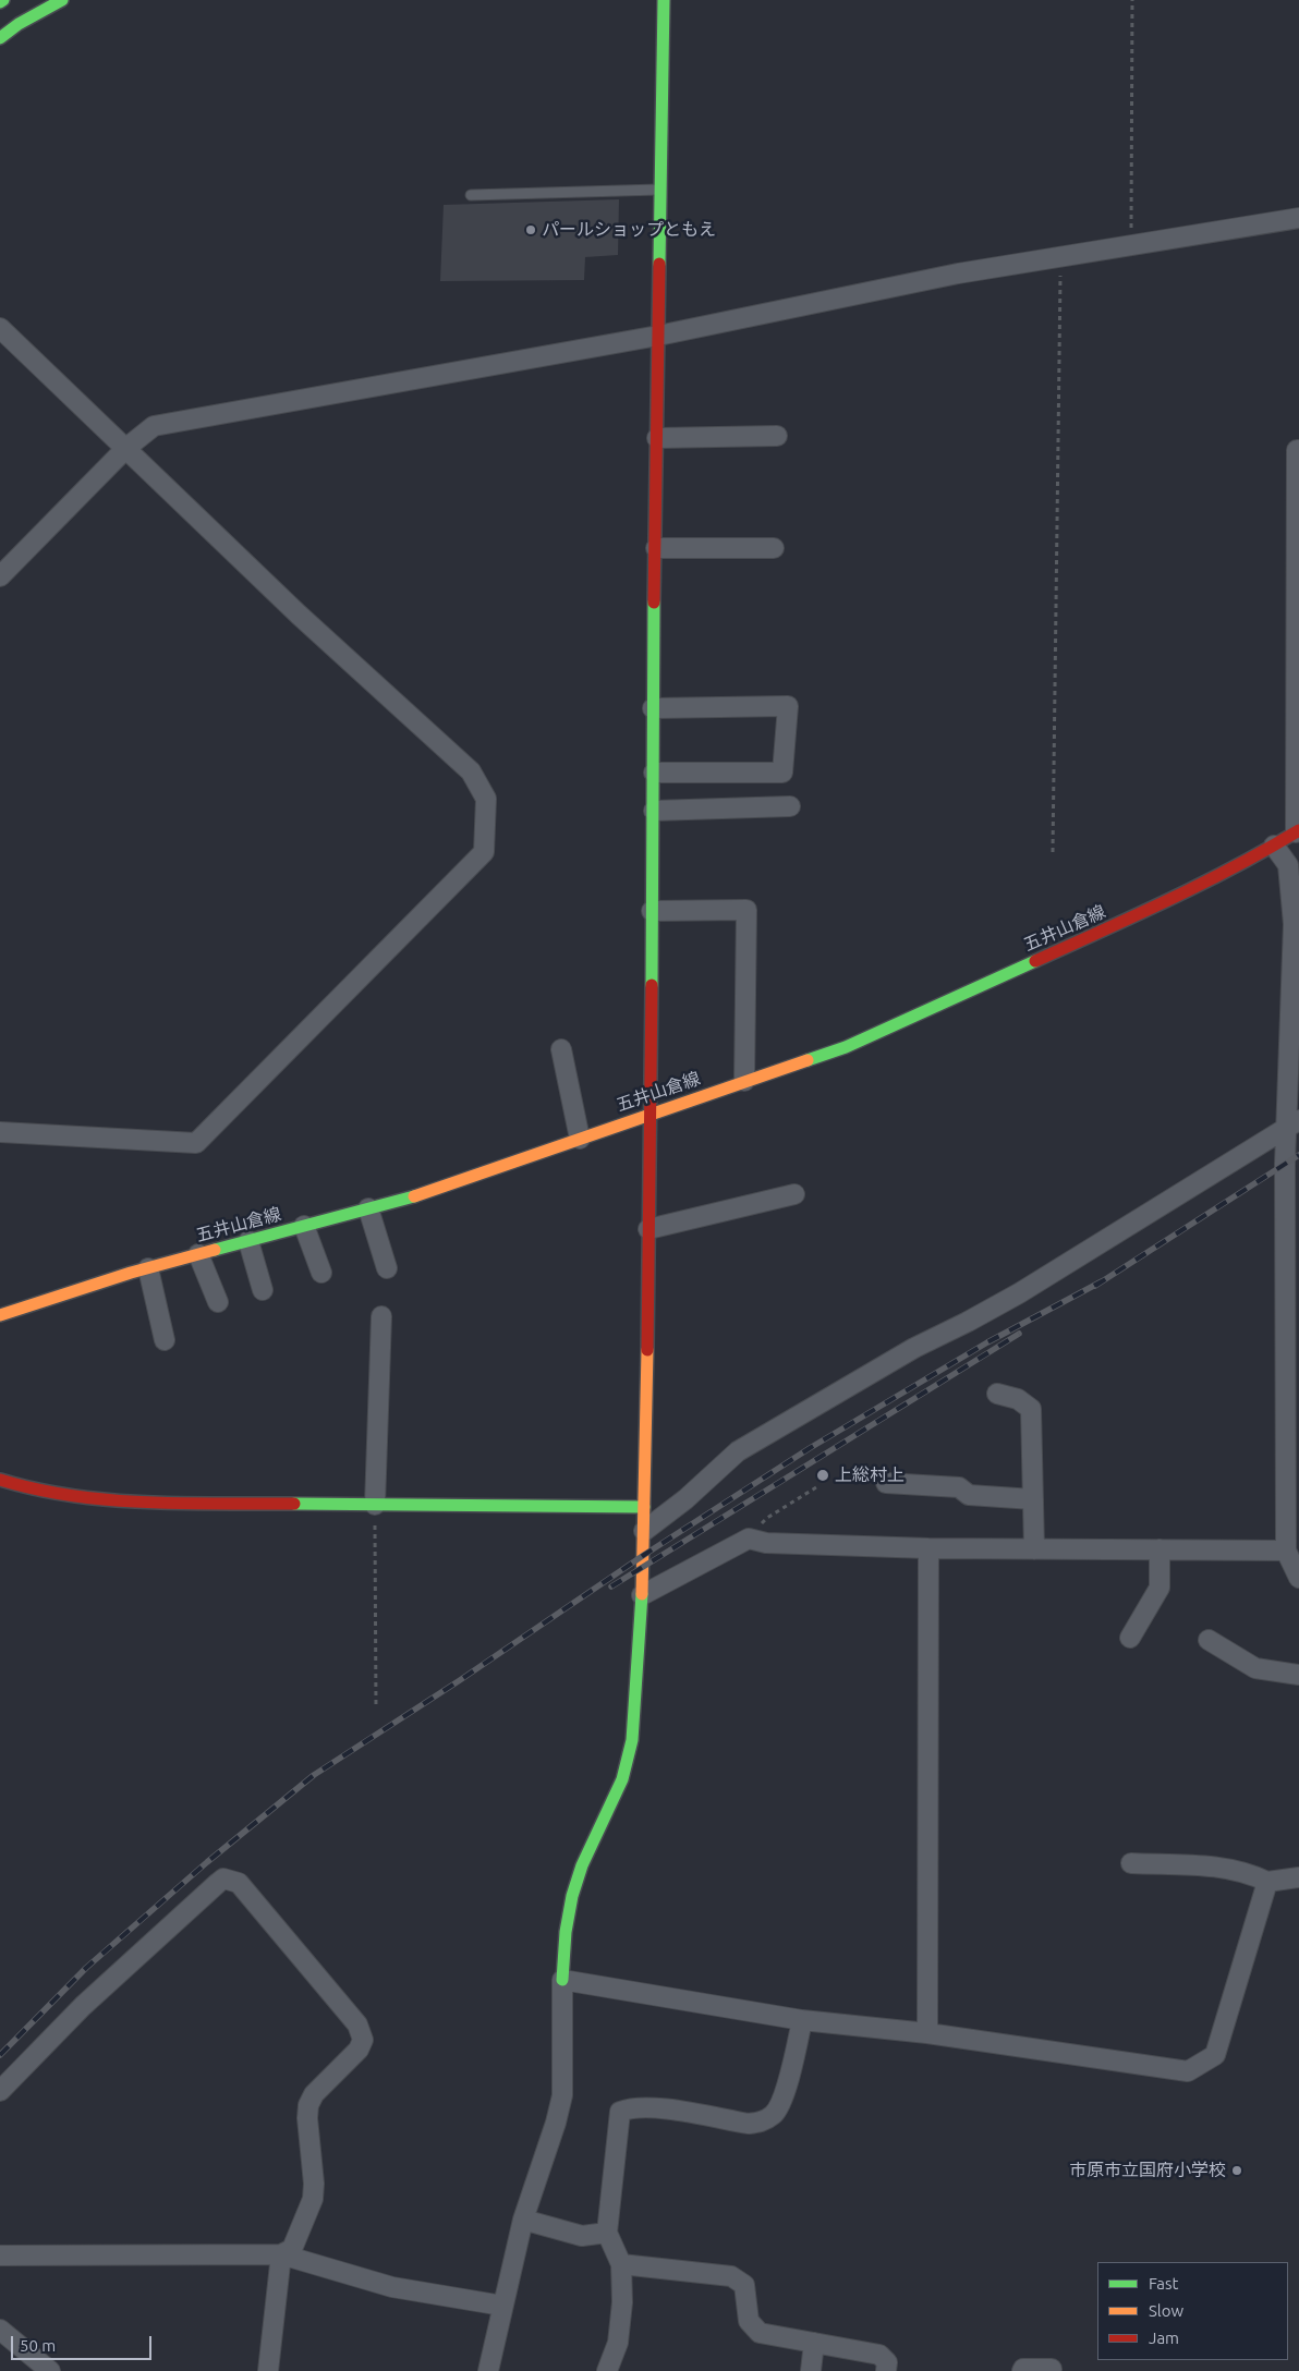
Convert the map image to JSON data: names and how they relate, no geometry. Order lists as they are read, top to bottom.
{
  "streets": {
    "street": ["五井山倉線"]
  },
  "places": ["パールショップともえ", "上総村上", "市原市立国府小学校"],
  "legend": ["Fast", "Slow", "Jam"],
  "scale_bar": "50 m"
}
